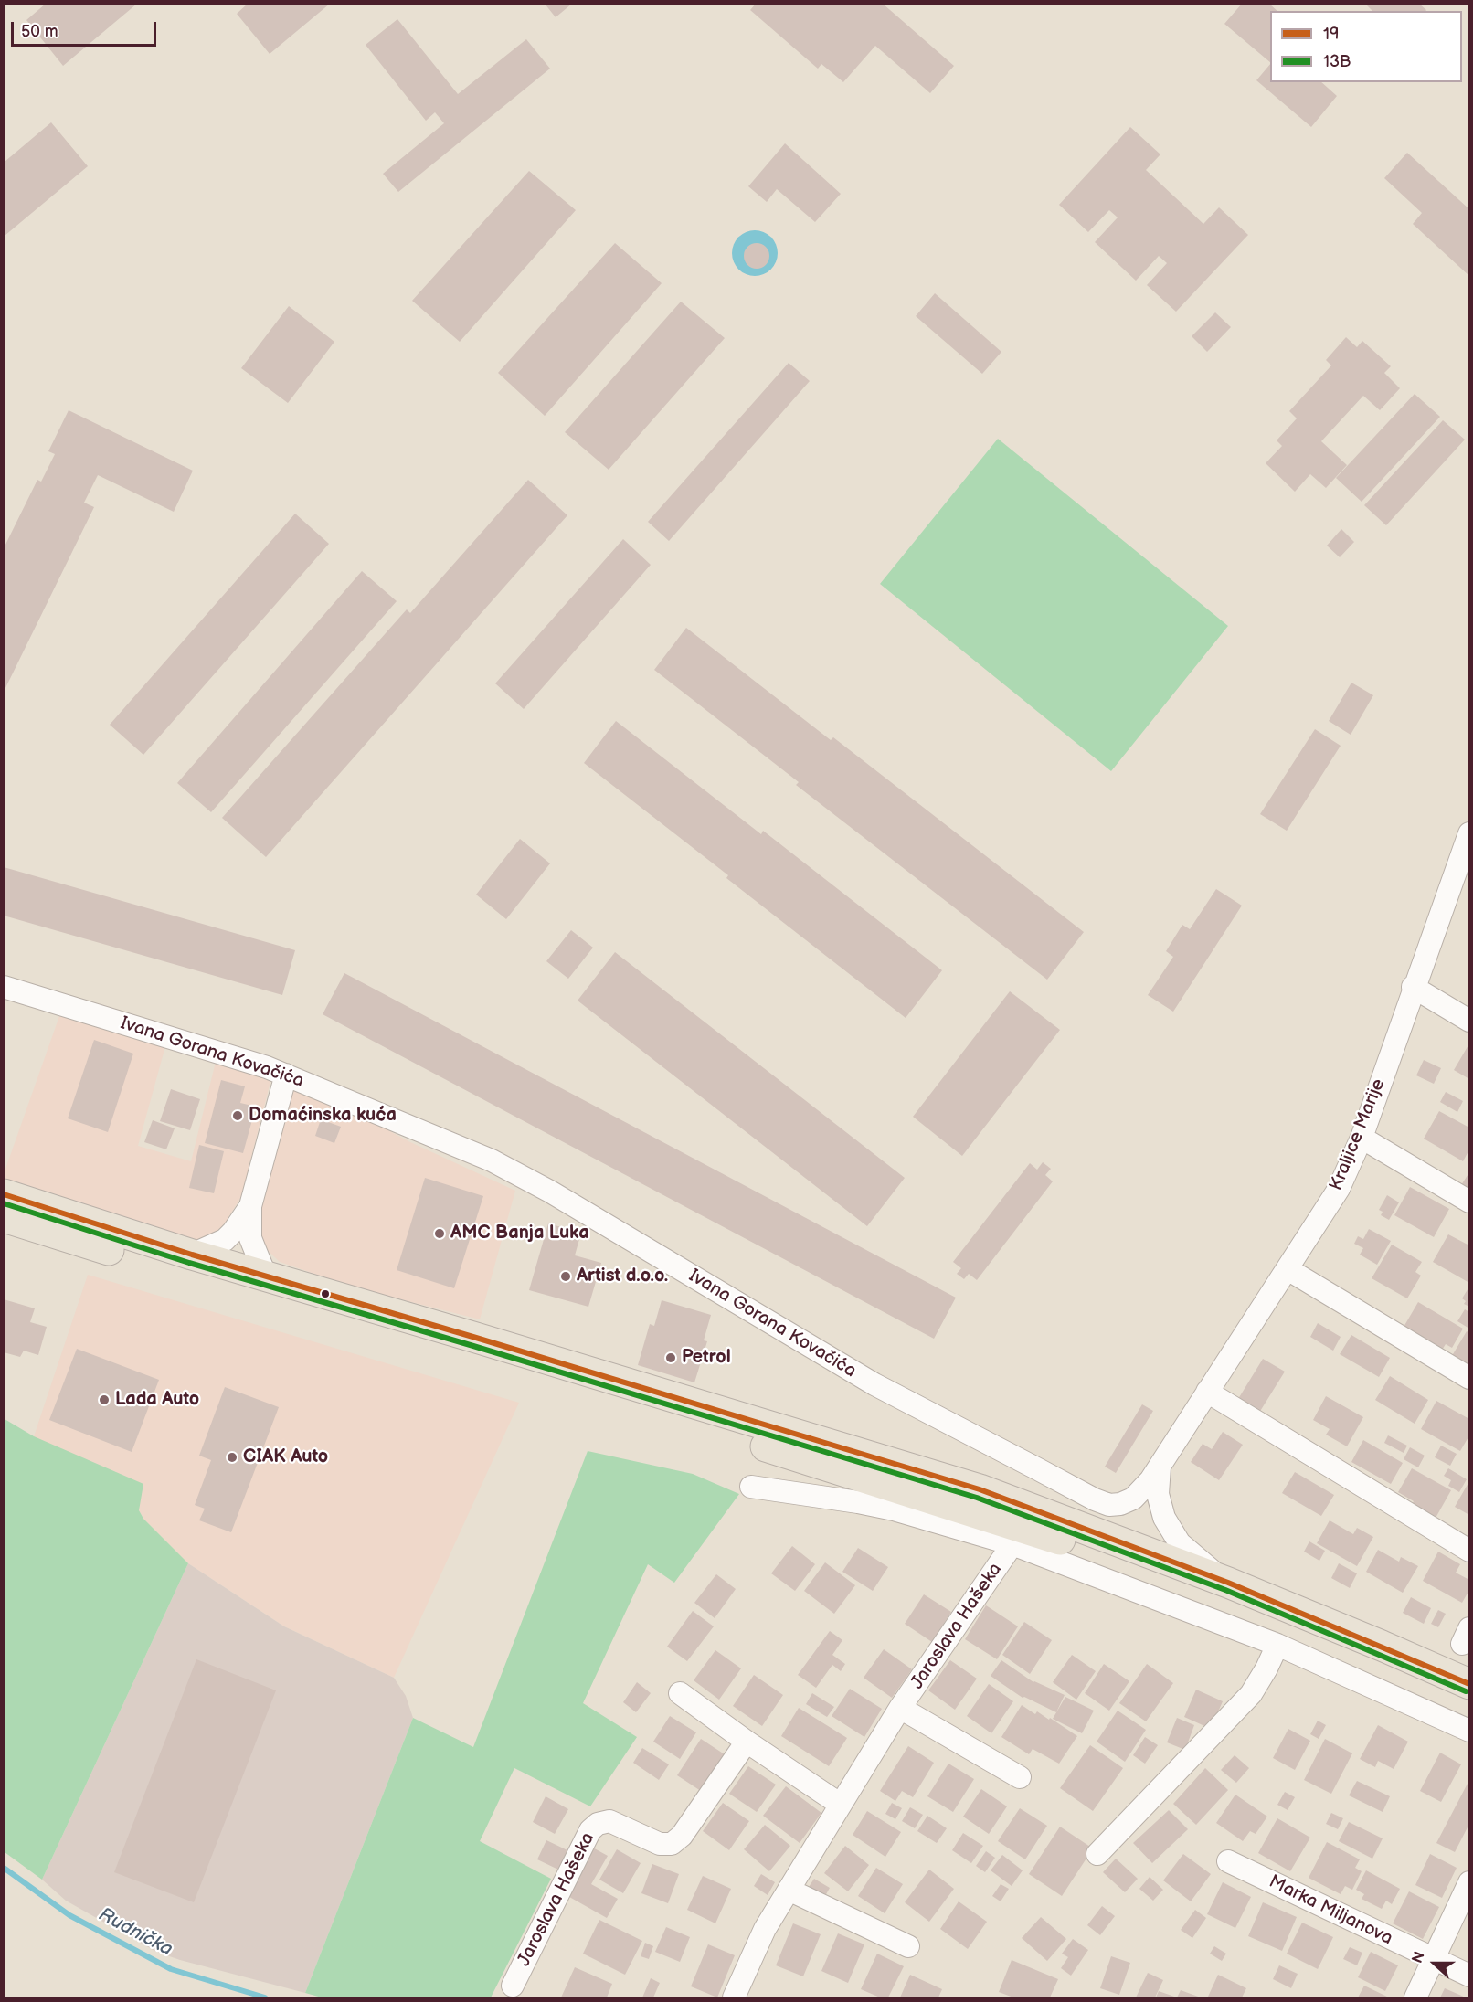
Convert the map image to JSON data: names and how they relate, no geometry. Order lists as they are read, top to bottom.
{
  "streets": {
    "street": [
      "Ivana Gorana Kovačića",
      "Kraljice Marije",
      "Jaroslava Hašeka",
      "Marka Miljanova"
    ]
  },
  "crossings": [
    ["Ivana Gorana Kovačića", "Kraljice Marije"]
  ],
  "water": ["Rudnička"],
  "places": [
    "Domaćinska kuća",
    "AMC Banja Luka",
    "Artist d.o.o.",
    "Petrol",
    "Lada Auto",
    "CIAK Auto"
  ],
  "lines": ["transit line 19", "transit line 13B"],
  "legend": ["19", "13B"],
  "scale_bar": "50 m",
  "north": "left"
}
